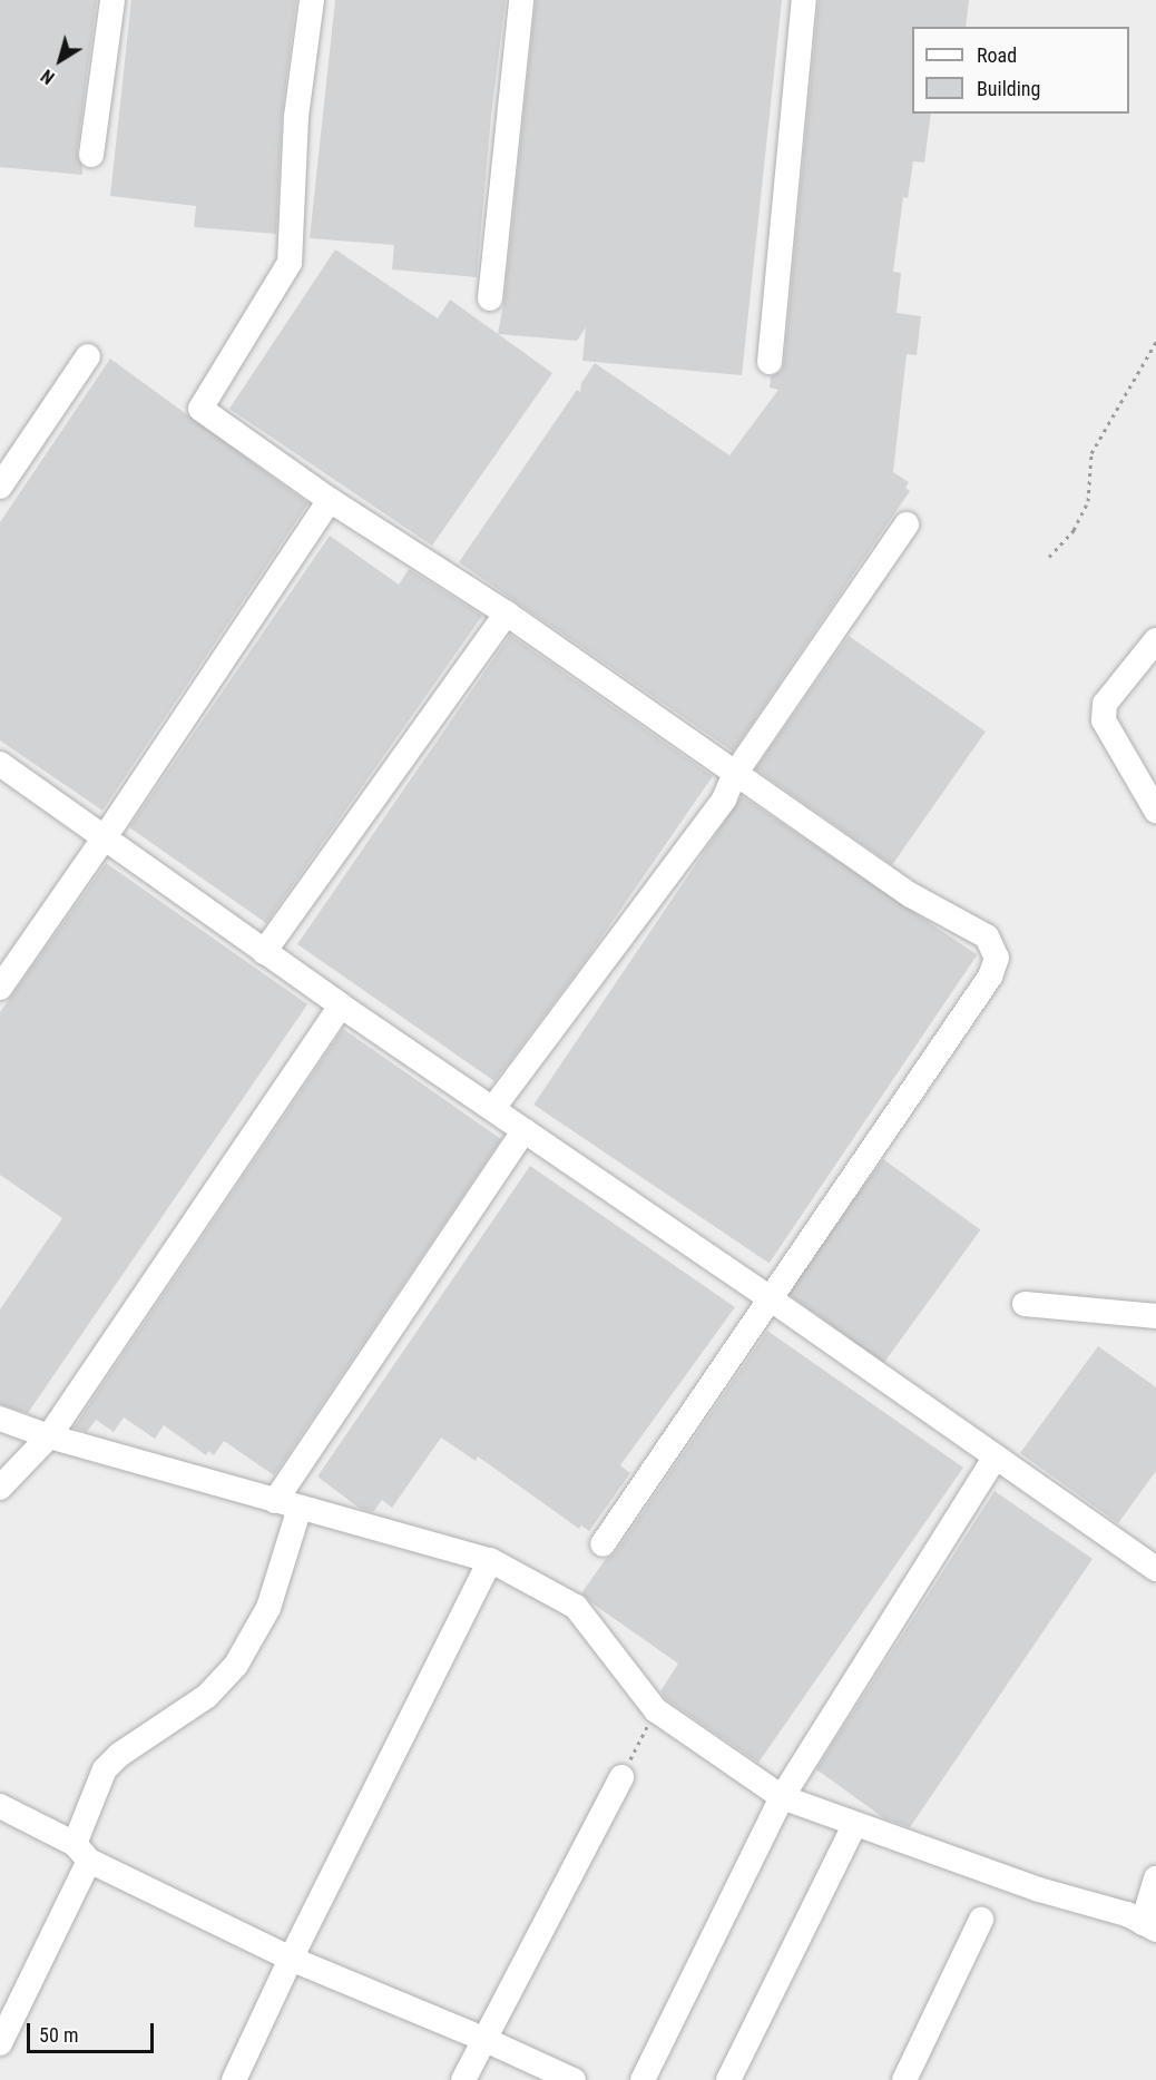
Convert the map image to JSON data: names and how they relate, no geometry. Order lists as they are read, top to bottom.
{
  "legend": ["Road", "Building"],
  "scale_bar": "50 m",
  "north": "bottom left"
}
